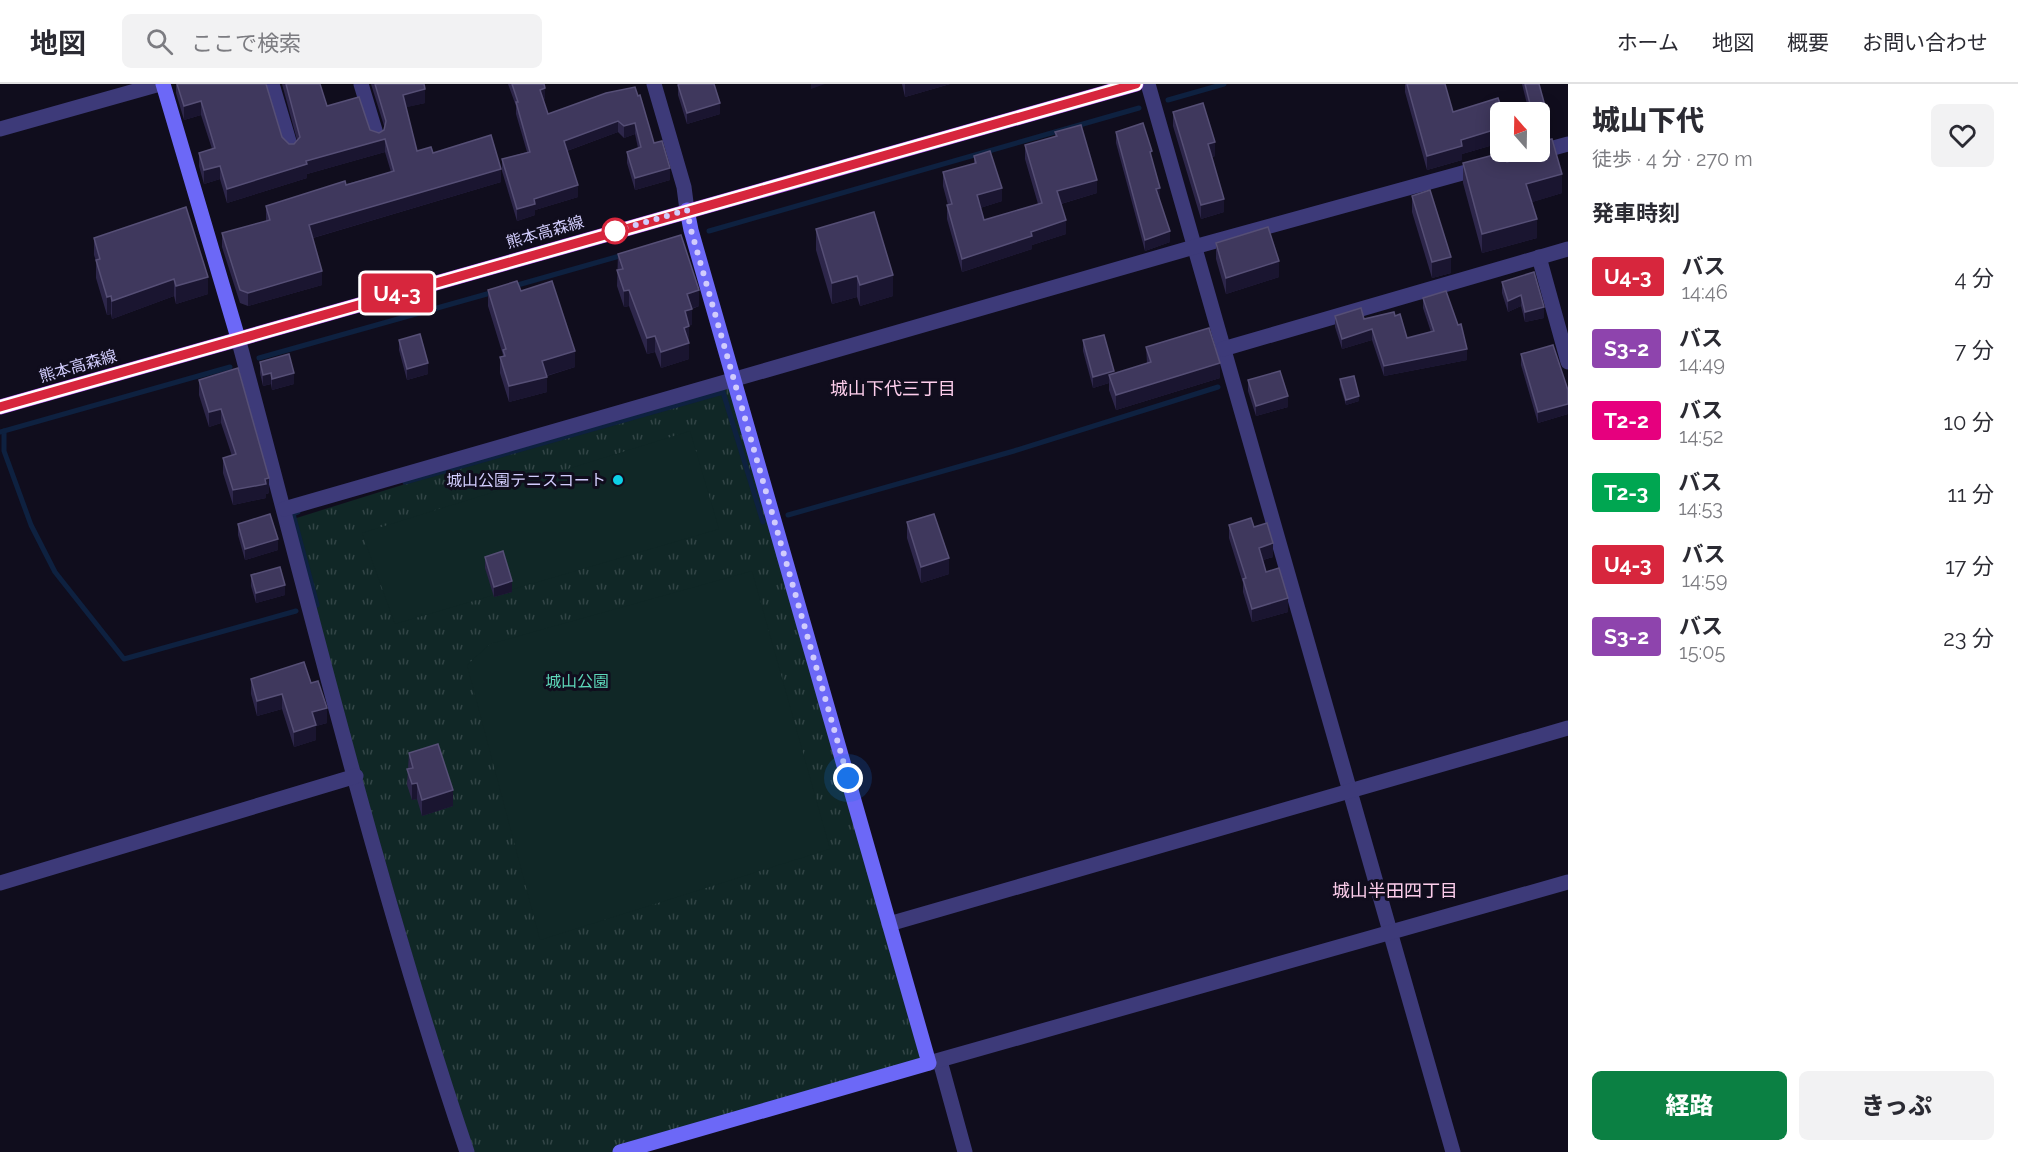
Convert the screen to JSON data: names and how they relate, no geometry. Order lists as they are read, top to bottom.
{
  "streets": {
    "main road": ["熊本高森線"]
  },
  "districts": ["城山下代三丁目", "城山半田四丁目"],
  "parks": ["城山公園"],
  "places": ["城山公園テニスコート"],
  "lines": ["bus line U4-3"],
  "north": "top",
  "page": {
    "header": "地図",
    "search": "ここで検索",
    "nav": [
      "ホーム",
      "地図",
      "概要",
      "お問い合わせ"
    ],
    "on_map": "U4-3",
    "heading": [
      ["城山下代", "徒歩 · 4 分 · 270 m"],
      "発車時刻"
    ],
    "list": [
      {
        "mark": "U4-3",
        "name": "バス",
        "note": "14:46",
        "value": "4 分"
      },
      {
        "mark": "S3-2",
        "name": "バス",
        "note": "14:49",
        "value": "7 分"
      },
      {
        "mark": "T2-2",
        "name": "バス",
        "note": "14:52",
        "value": "10 分"
      },
      {
        "mark": "T2-3",
        "name": "バス",
        "note": "14:53",
        "value": "11 分"
      },
      {
        "mark": "U4-3",
        "name": "バス",
        "note": "14:59",
        "value": "17 分"
      },
      {
        "mark": "S3-2",
        "name": "バス",
        "note": "15:05",
        "value": "23 分"
      }
    ],
    "buttons": ["経路", "きっぷ"]
  }
}
